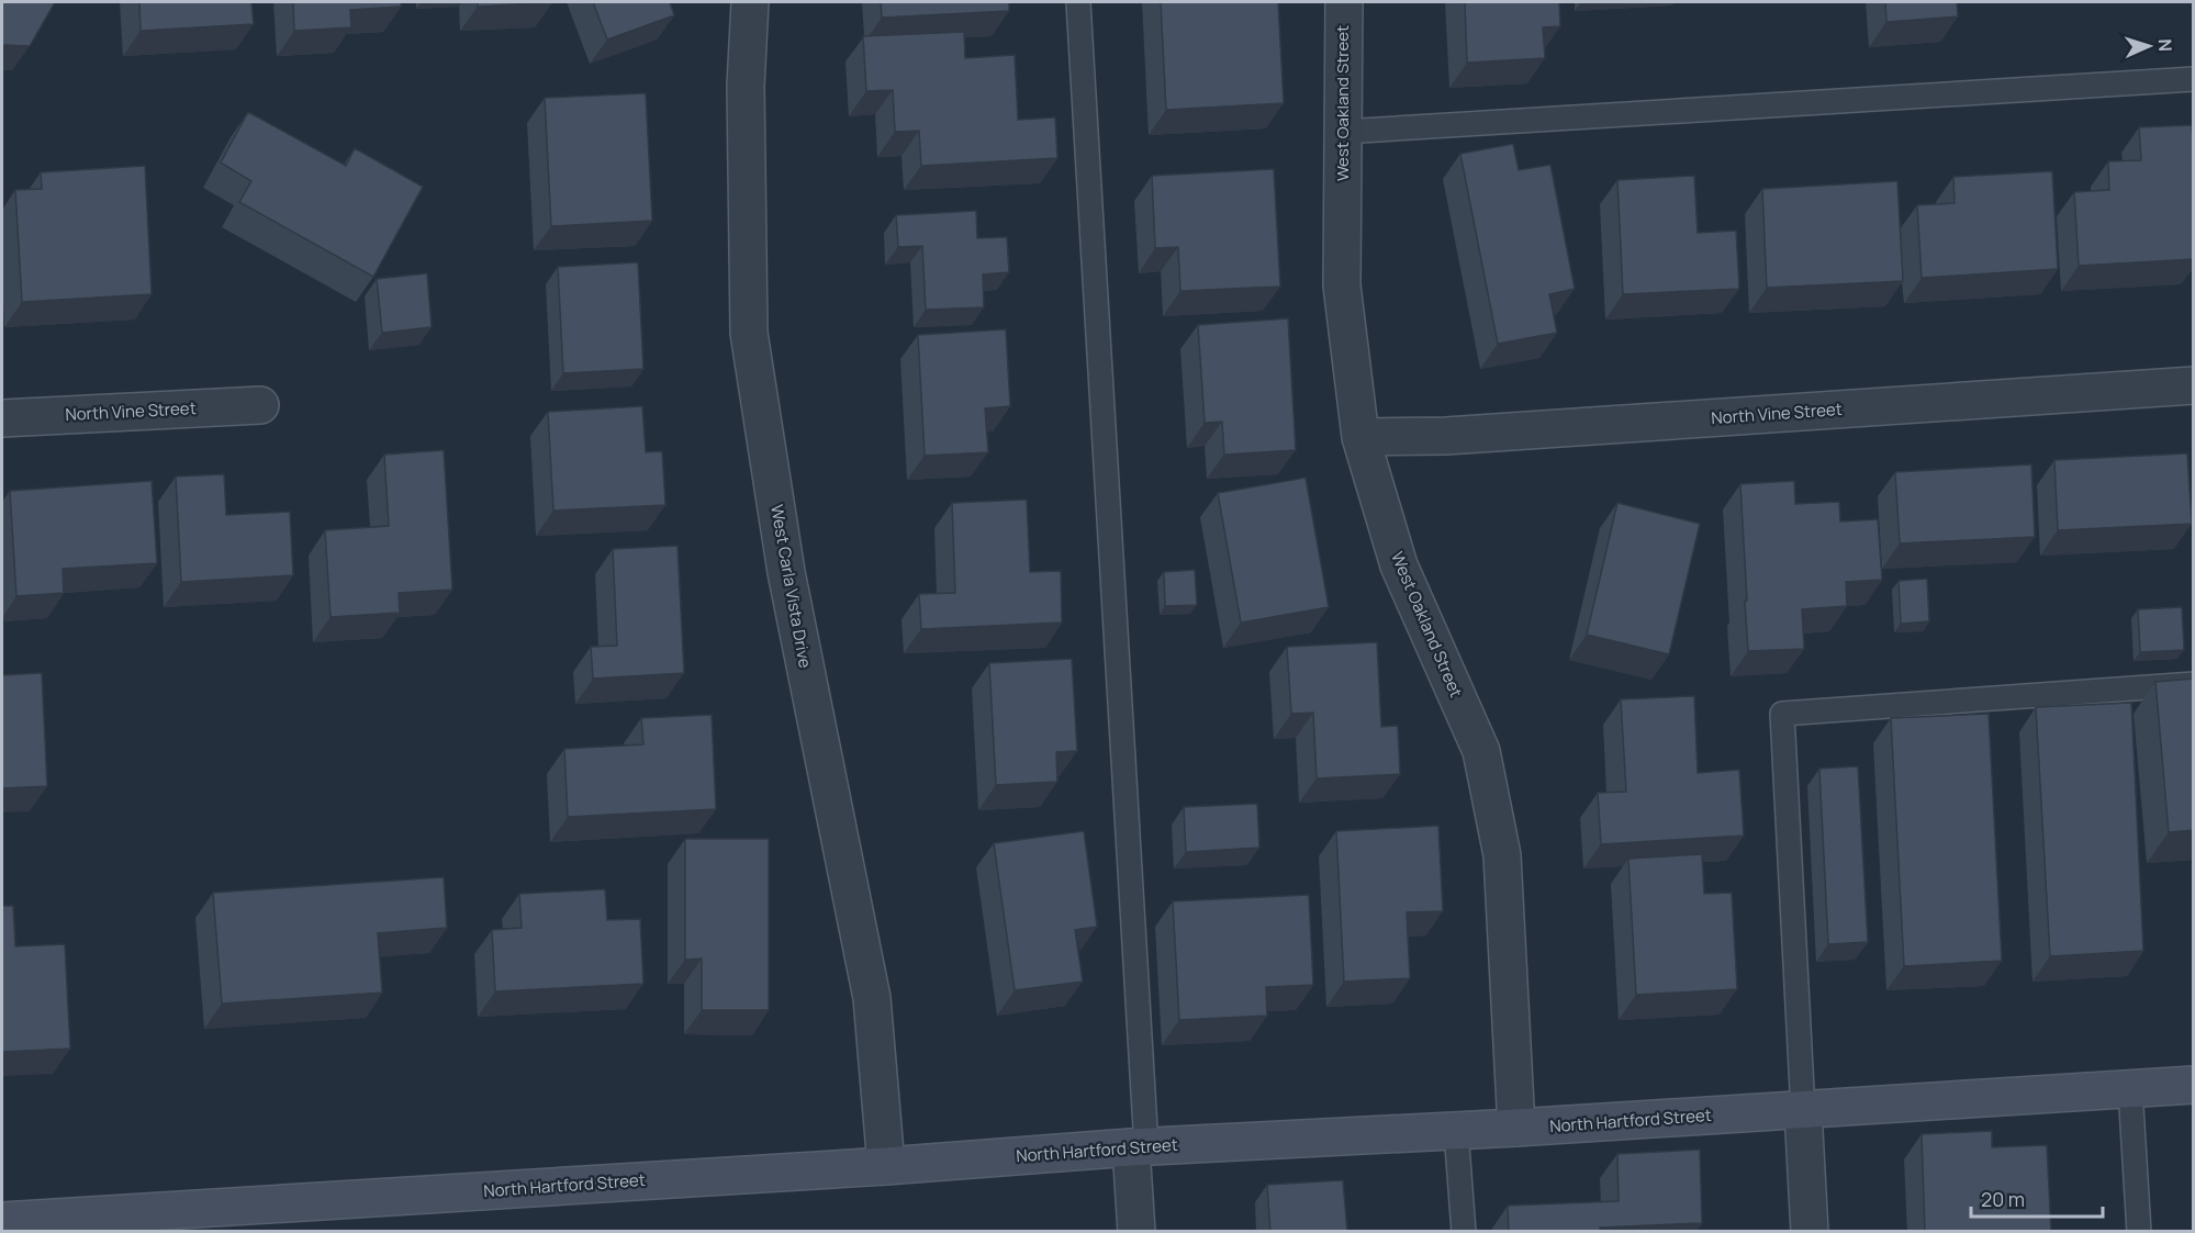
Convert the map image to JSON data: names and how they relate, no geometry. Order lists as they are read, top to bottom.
{
  "streets": {
    "street": [
      "West Oakland Street",
      "North Vine Street",
      "West Carla Vista Drive",
      "North Hartford Street"
    ]
  },
  "crossings": [
    ["West Oakland Street", "North Vine Street"],
    ["West Oakland Street", "North Hartford Street"],
    ["West Carla Vista Drive", "North Hartford Street"]
  ],
  "scale_bar": "20 m",
  "north": "right"
}
